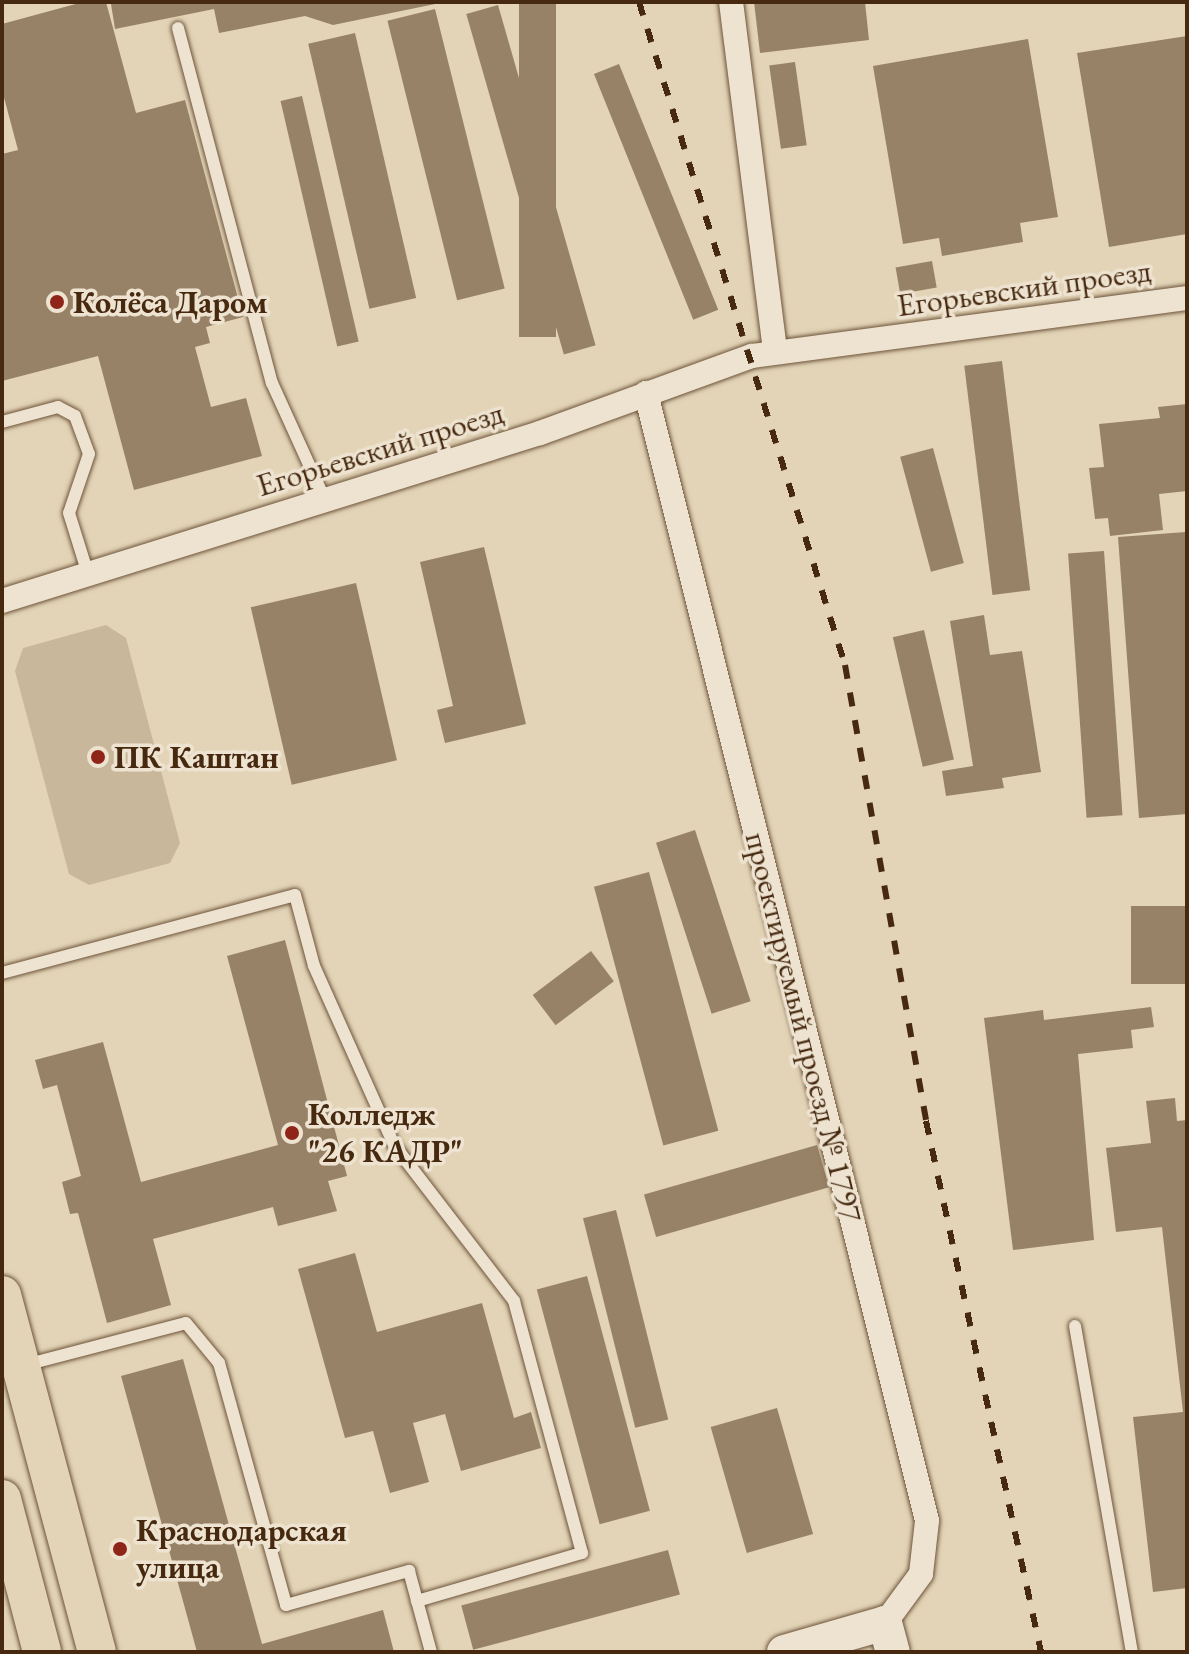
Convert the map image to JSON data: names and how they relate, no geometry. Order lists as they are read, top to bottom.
{
  "streets": {
    "street": ["Егорьевский проезд", "проектируемый проезд № 1797"]
  },
  "crossings": [
    ["Егорьевский проезд", "проектируемый проезд № 1797"]
  ],
  "places": [
    "Колёса Даром",
    "ПК Каштан",
    "Колледж \"26 КАДР\"",
    "Краснодарская улица"
  ]
}
